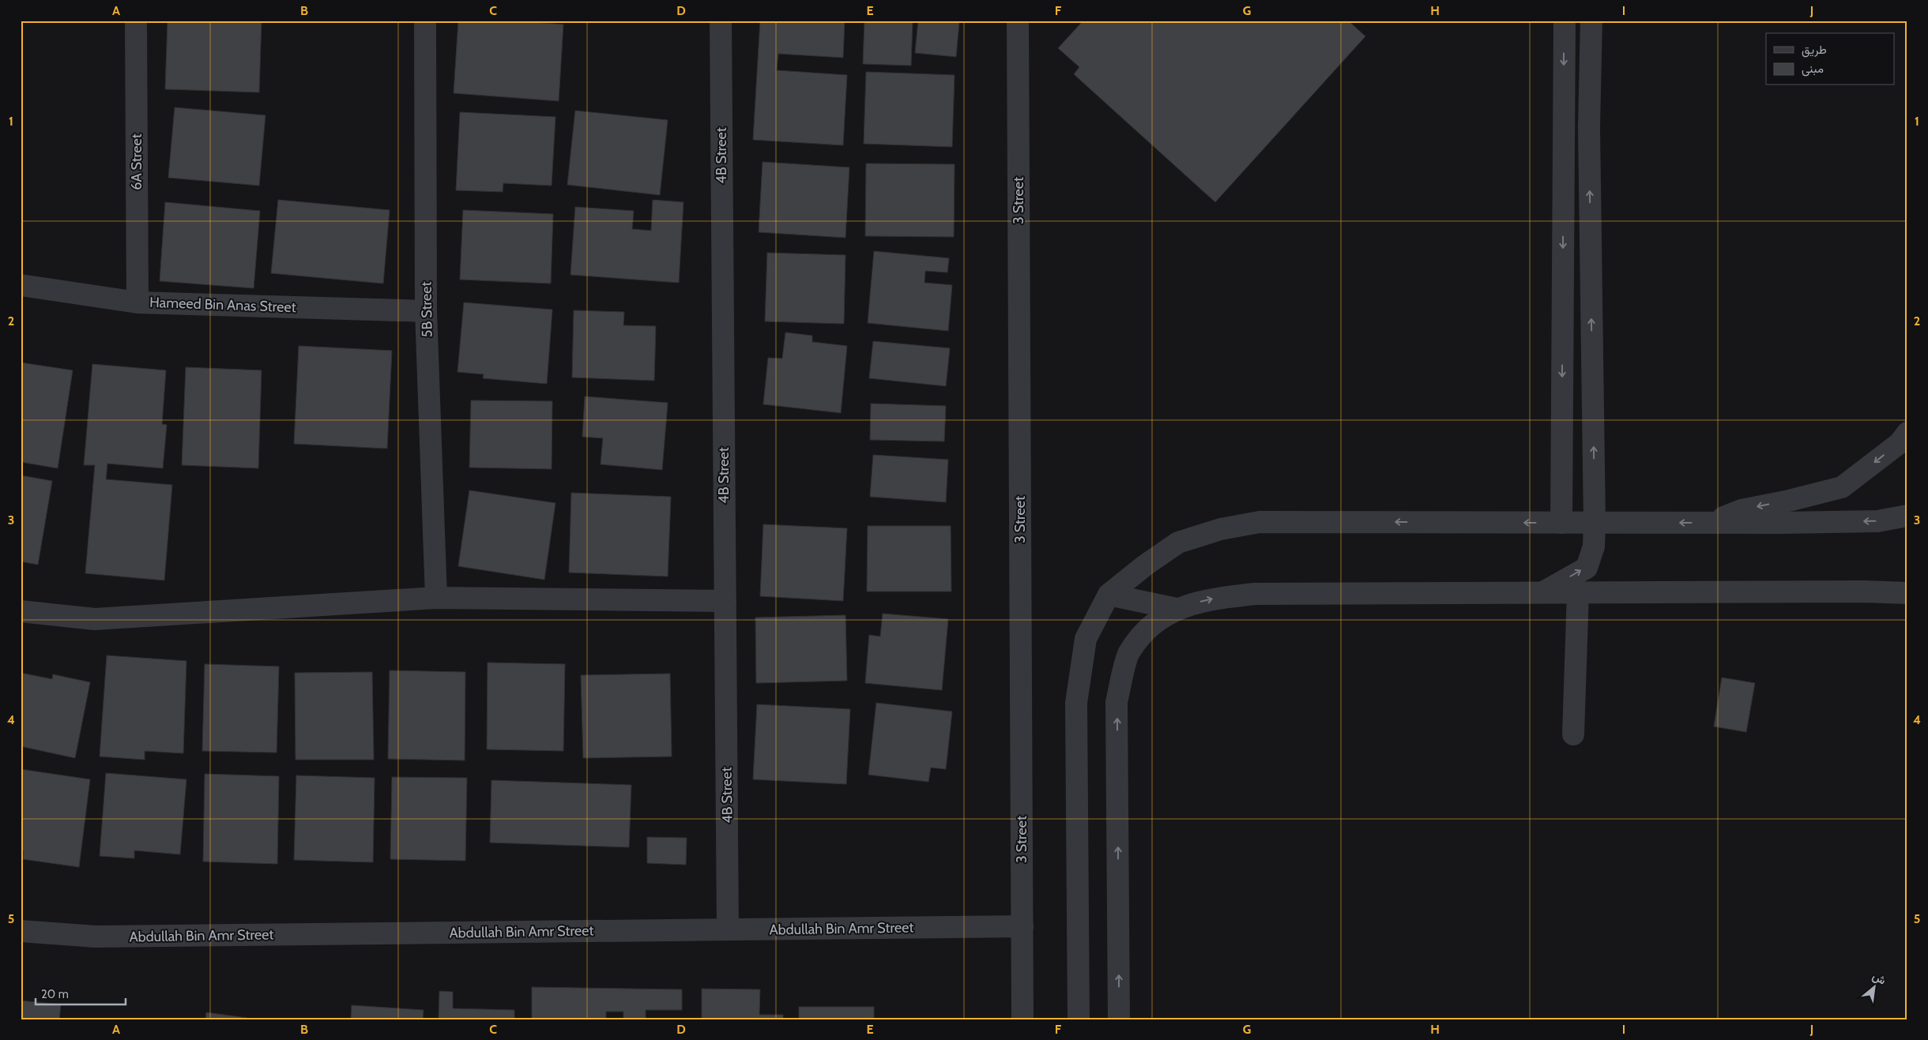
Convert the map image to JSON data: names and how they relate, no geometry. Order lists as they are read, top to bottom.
{
  "streets": {
    "street": [
      "4B Street",
      "6A Street",
      "3 Street",
      "Hameed Bin Anas Street",
      "5B Street",
      "Abdullah Bin Amr Street"
    ]
  },
  "crossings": [
    ["4B Street", "Abdullah Bin Amr Street"],
    ["6A Street", "Hameed Bin Anas Street"],
    ["3 Street", "Abdullah Bin Amr Street"],
    ["Hameed Bin Anas Street", "5B Street"]
  ],
  "legend": ["طريق", "مبنى"],
  "scale_bar": "20 m",
  "north": "top right",
  "grid": {
    "columns": [
      "A",
      "B",
      "C",
      "D",
      "E",
      "F",
      "G",
      "H",
      "I",
      "J"
    ],
    "rows": [
      "1",
      "2",
      "3",
      "4",
      "5"
    ]
  }
}
